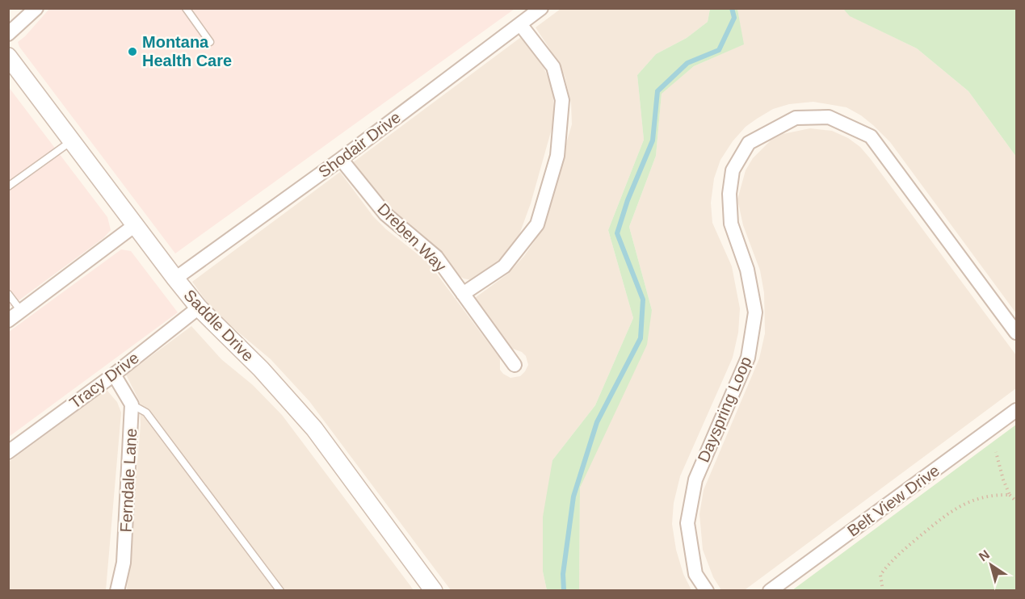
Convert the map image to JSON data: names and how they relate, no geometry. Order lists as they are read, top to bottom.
{
  "streets": {
    "street": [
      "Shodair Drive",
      "Dreben Way",
      "Saddle Drive",
      "Tracy Drive",
      "Dayspring Loop",
      "Ferndale Lane",
      "Belt View Drive"
    ]
  },
  "crossings": [
    ["Shodair Drive", "Dreben Way"],
    ["Shodair Drive", "Saddle Drive"],
    ["Saddle Drive", "Tracy Drive"]
  ],
  "places": ["Montana Health Care"],
  "north": "top left"
}
